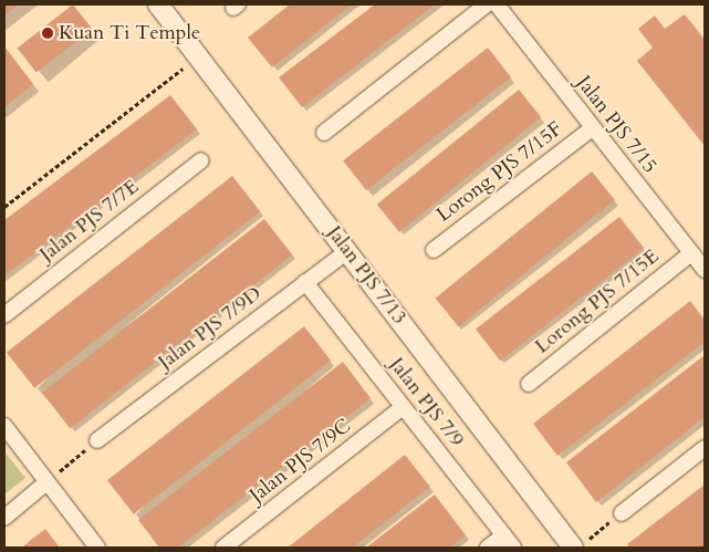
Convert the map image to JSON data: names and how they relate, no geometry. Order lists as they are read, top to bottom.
{
  "streets": {
    "street": [
      "Jalan PJS 7/15",
      "Lorong PJS 7/15F",
      "Jalan PJS 7/7E",
      "Jalan PJS 7/13",
      "Lorong PJS 7/15E",
      "Jalan PJS 7/9D",
      "Jalan PJS 7/9",
      "Jalan PJS 7/9C"
    ]
  },
  "crossings": [
    ["Jalan PJS 7/15", "Lorong PJS 7/15F"],
    ["Jalan PJS 7/15", "Lorong PJS 7/15E"],
    ["Jalan PJS 7/13", "Jalan PJS 7/9D"],
    ["Jalan PJS 7/9D", "Jalan PJS 7/9"],
    ["Jalan PJS 7/9", "Jalan PJS 7/9C"]
  ],
  "places": ["Kuan Ti Temple"]
}
